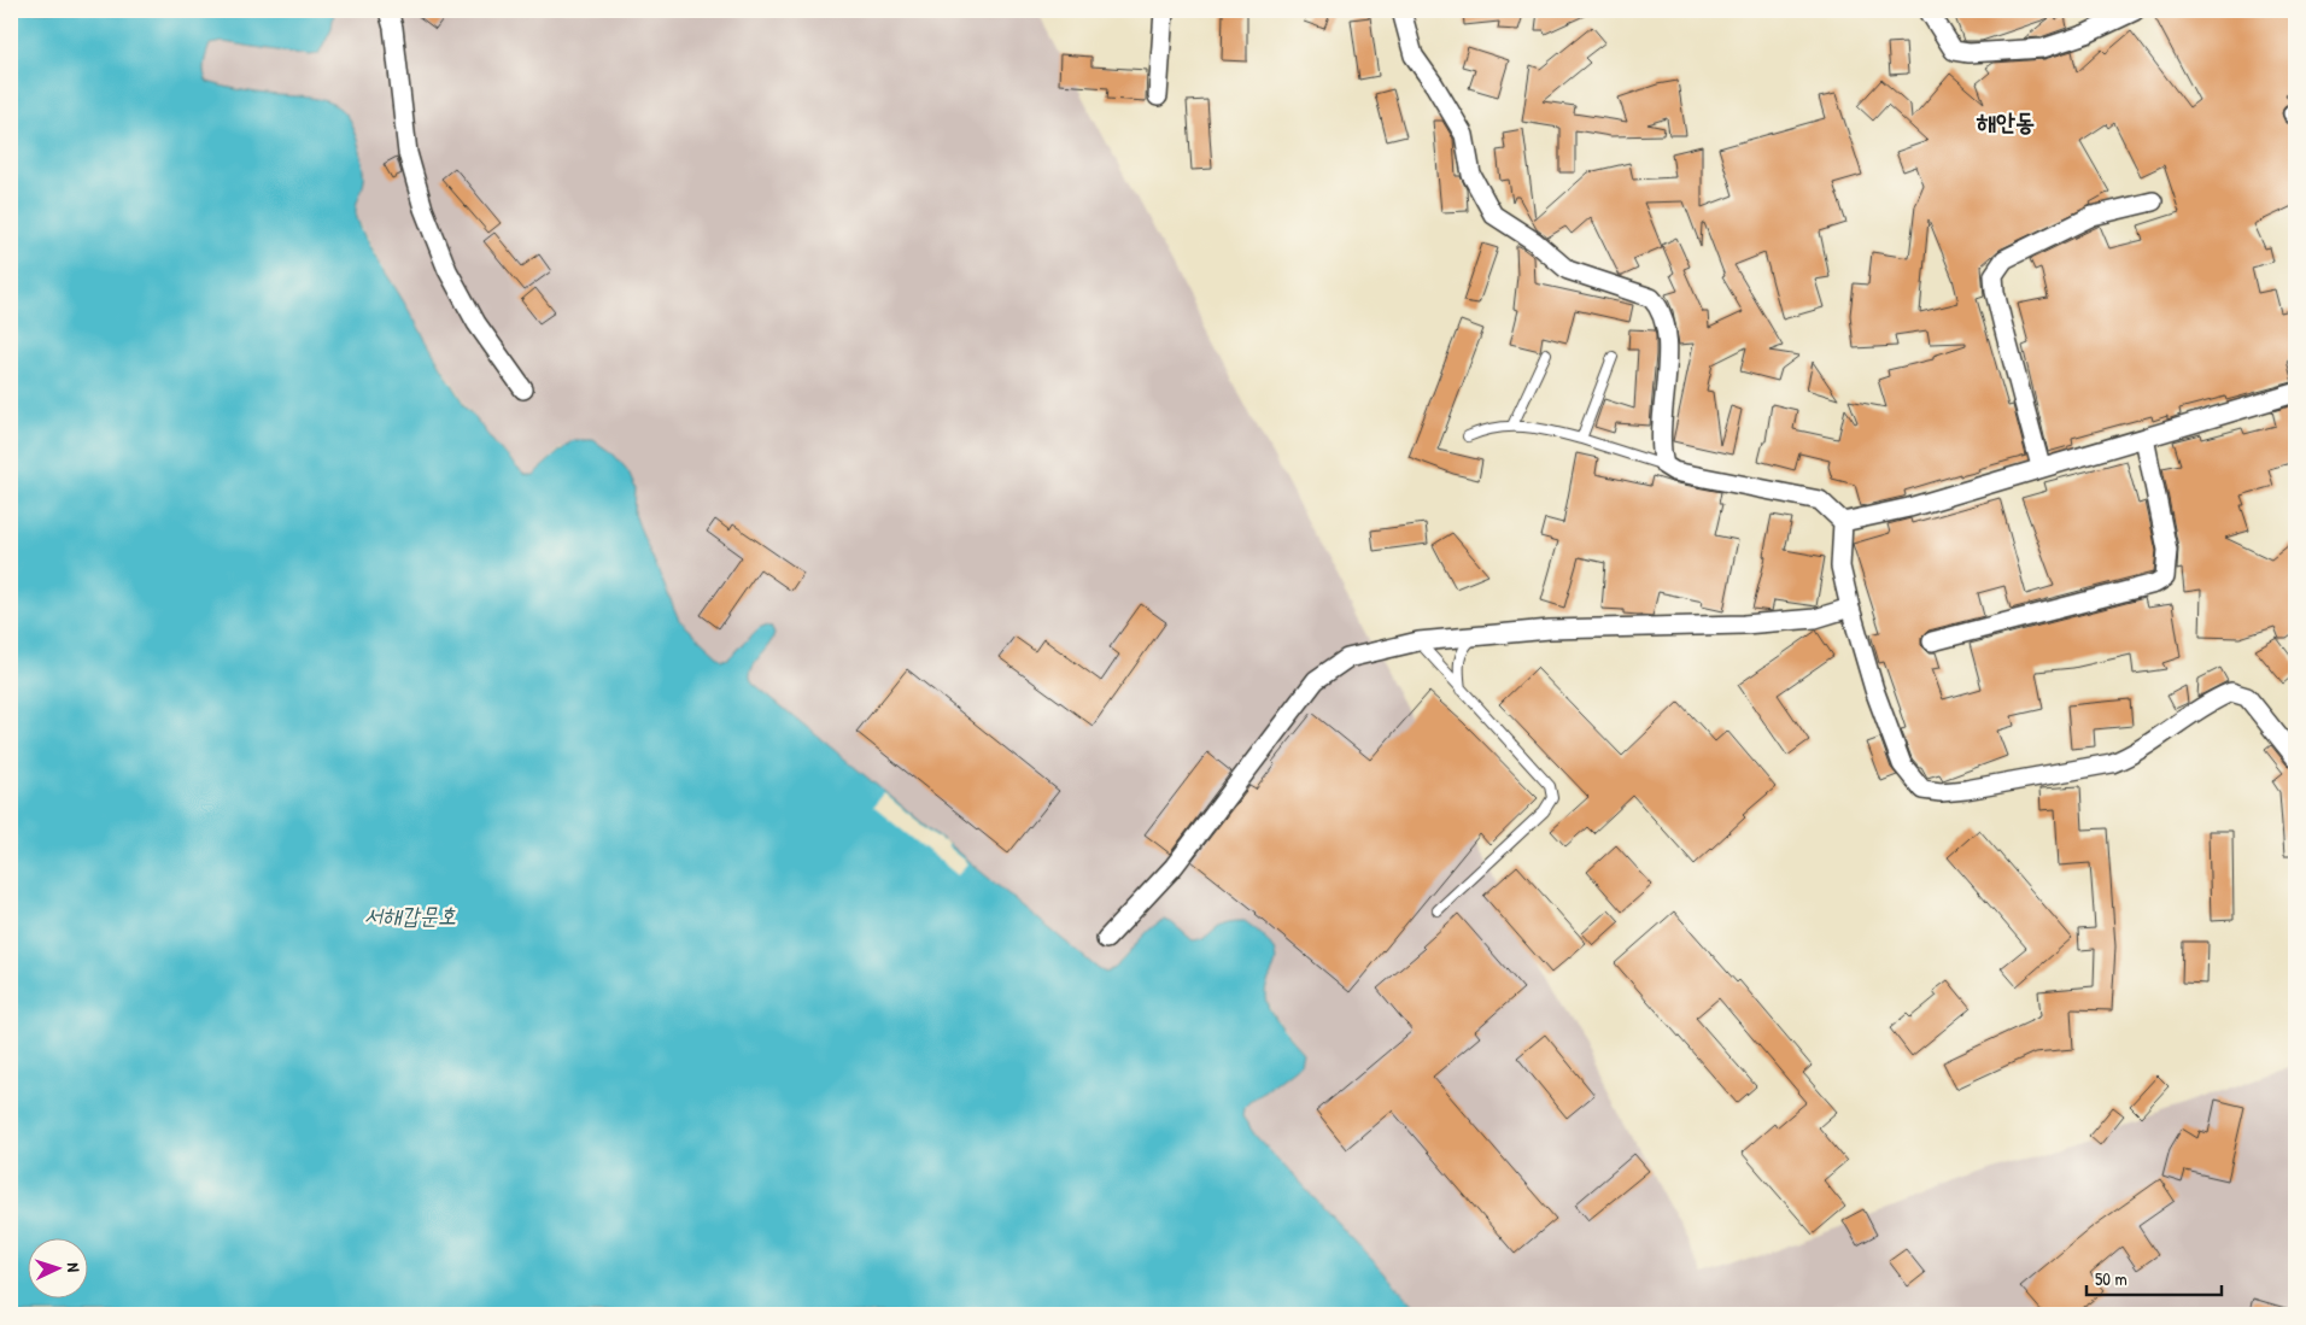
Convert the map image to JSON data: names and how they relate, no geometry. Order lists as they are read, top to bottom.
{
  "districts": ["해안동"],
  "water": ["서해갑문호"],
  "scale_bar": "50 m",
  "north": "right"
}
